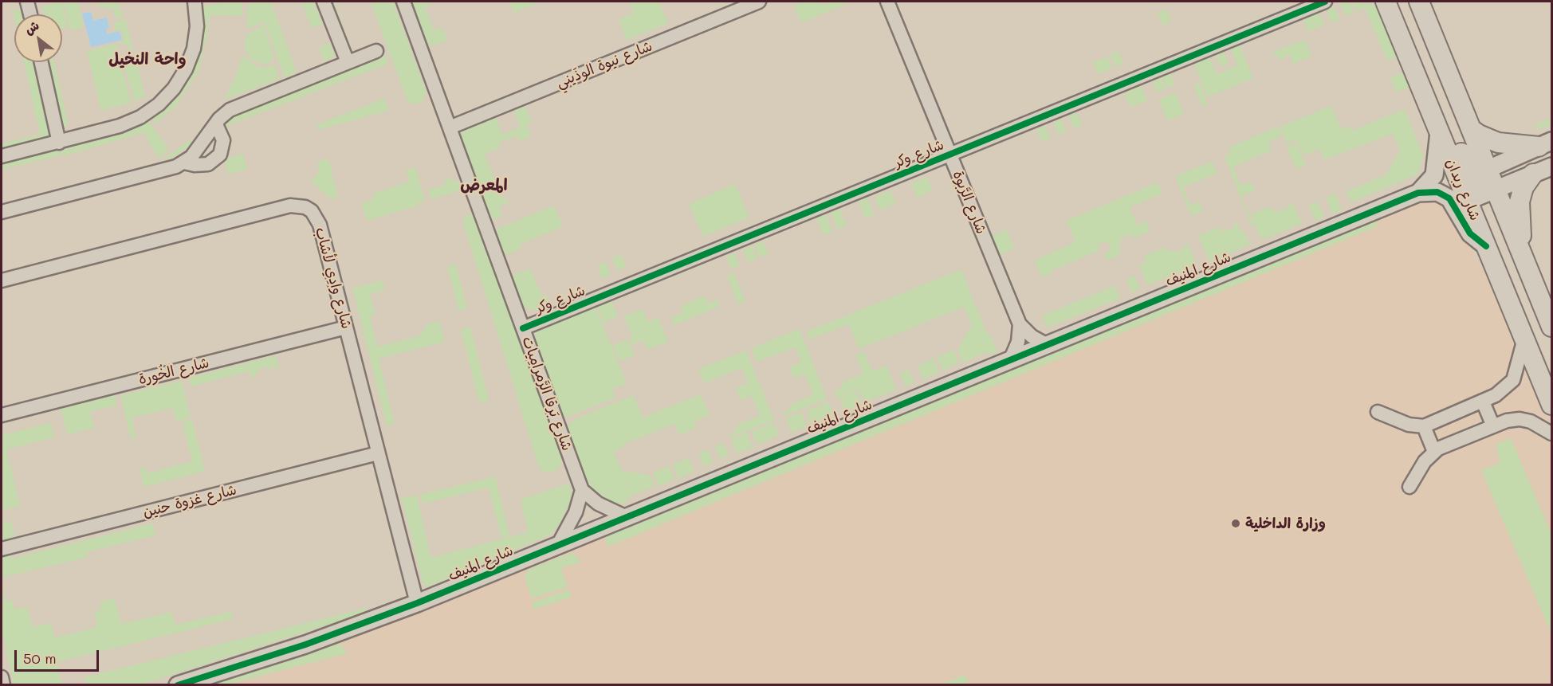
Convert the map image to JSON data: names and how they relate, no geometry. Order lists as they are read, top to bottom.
{
  "streets": {
    "main road": ["شارع ربدان"],
    "street": [
      "شارع نيوة الوذَيني",
      "شارع وكر",
      "شارع الرَّبوة",
      "شارع المنيف",
      "شارع وادِي لأشاب",
      "شارع الخُورة",
      "شارع بَرقا الرَّمرامِيات",
      "شارع غزوة حنين"
    ]
  },
  "crossings": [
    ["شارع نيوة الوذَيني", "شارع بَرقا الرَّمرامِيات"],
    ["شارع وكر", "شارع الرَّبوة"],
    ["شارع وكر", "شارع بَرقا الرَّمرامِيات"],
    ["شارع ربدان", "شارع المنيف"],
    ["شارع الرَّبوة", "شارع المنيف"],
    ["شارع المنيف", "شارع وادِي لأشاب"],
    ["شارع وادِي لأشاب", "شارع الخُورة"],
    ["شارع وادِي لأشاب", "شارع غزوة حنين"]
  ],
  "districts": ["واحة النخيل", "المعرض"],
  "places": ["وزارة الداخلية"],
  "scale_bar": "50 m",
  "north": "top left"
}
